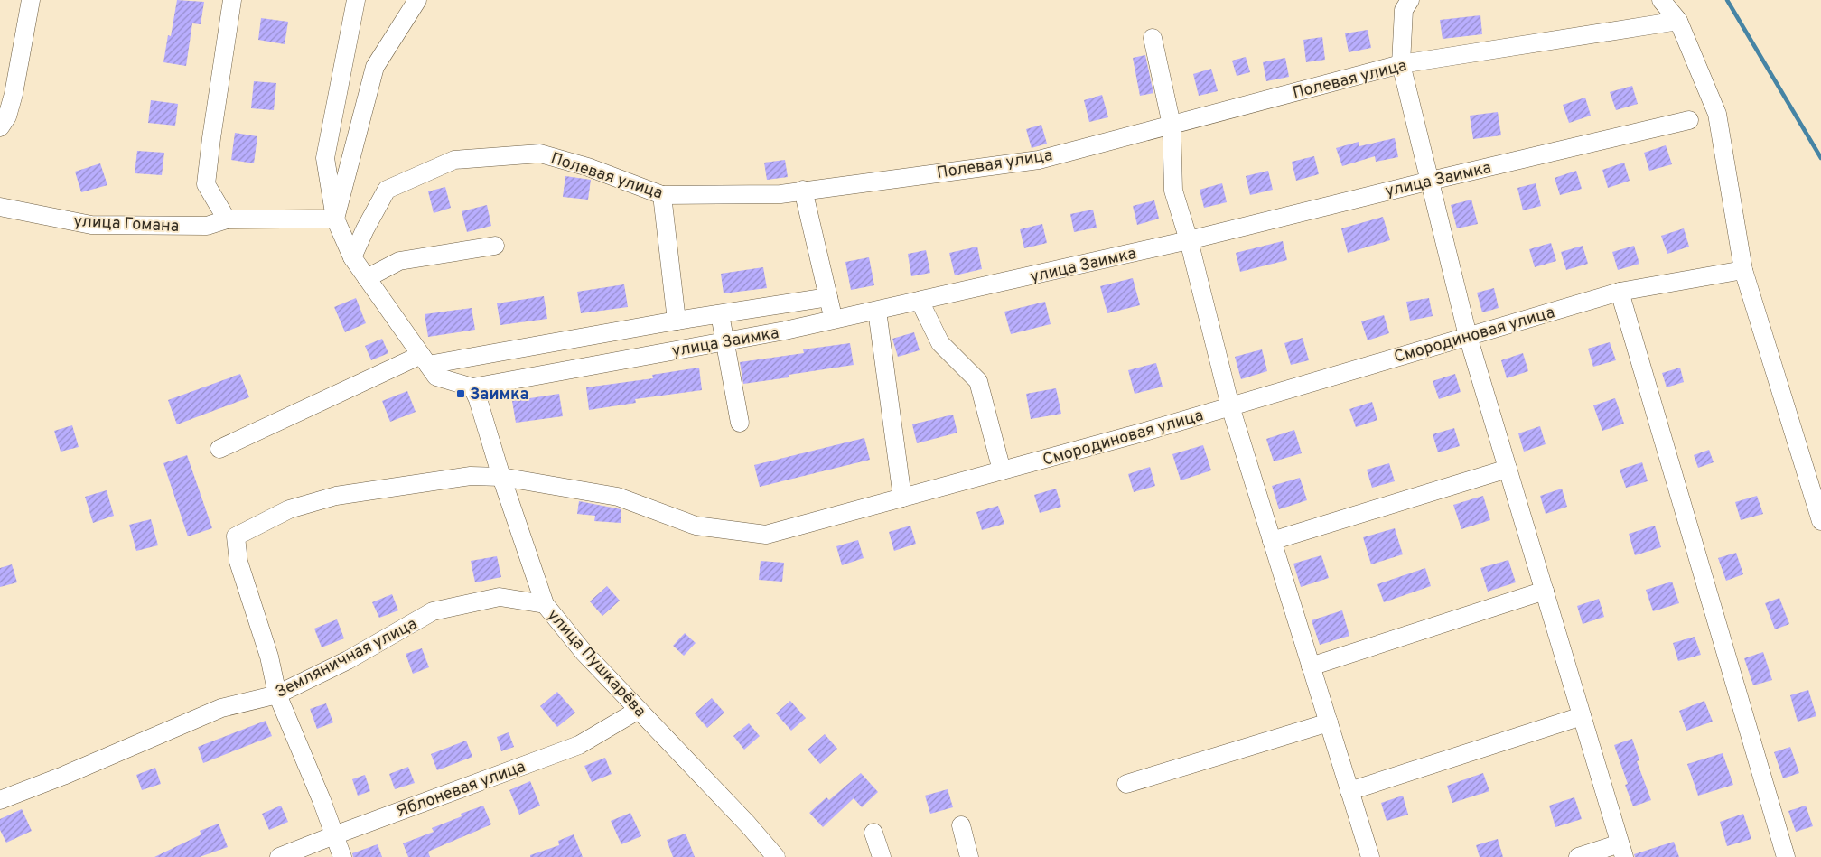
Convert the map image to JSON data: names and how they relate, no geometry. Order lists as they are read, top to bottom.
{
  "streets": {
    "street": [
      "Полевая улица",
      "улица Заимка",
      "улица Гомана",
      "Смородиновая улица",
      "Земляничная улица",
      "улица Пушкарёва",
      "Яблоневая улица"
    ]
  },
  "crossings": [
    ["улица Заимка", "улица Пушкарёва"],
    ["Смородиновая улица", "Земляничная улица"],
    ["Смородиновая улица", "улица Пушкарёва"],
    ["Земляничная улица", "улица Пушкарёва"],
    ["улица Пушкарёва", "Яблоневая улица"]
  ],
  "places": {
    "transit": ["Заимка"]
  }
}
